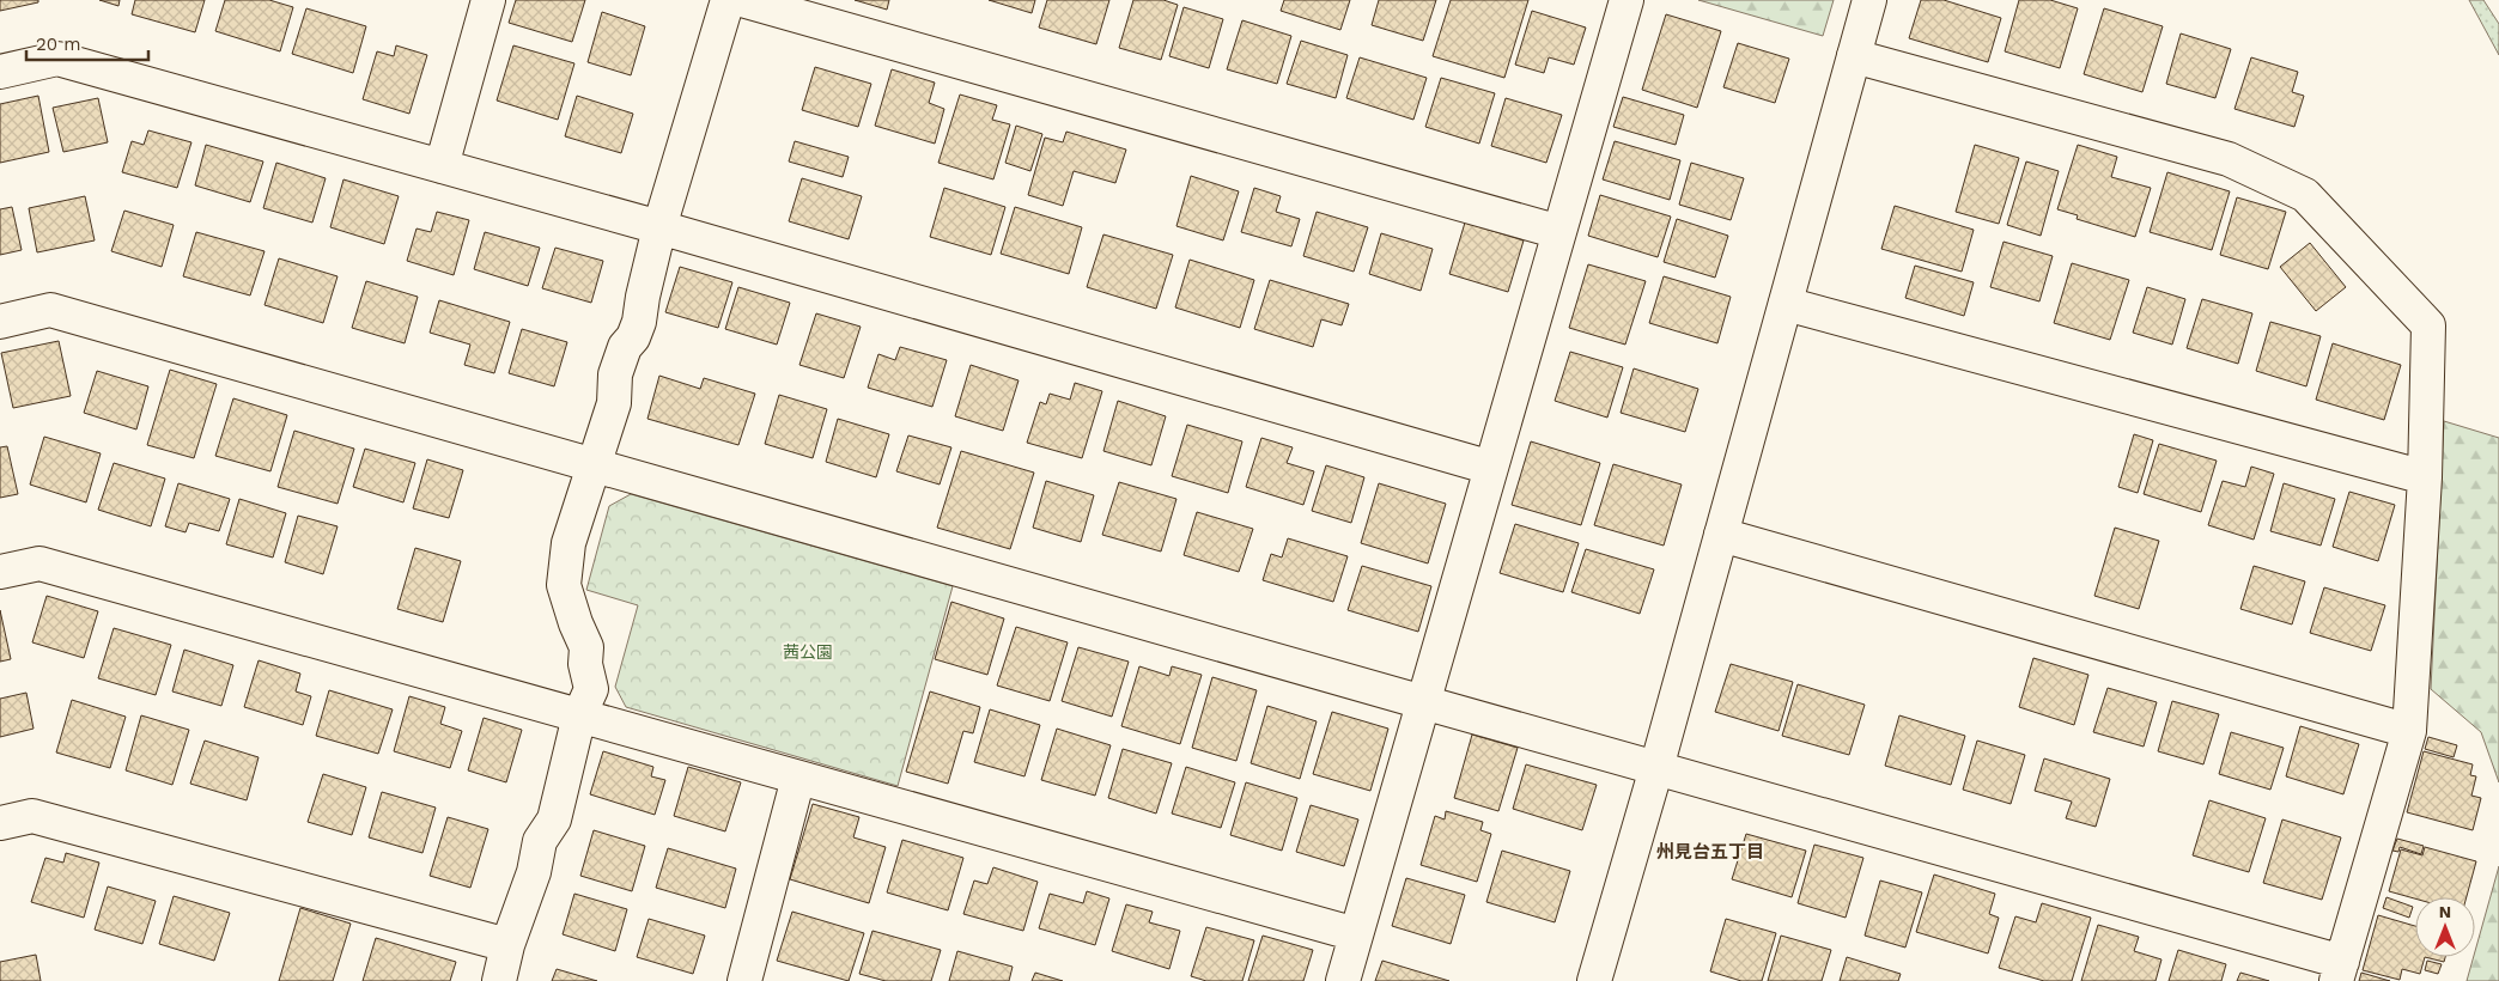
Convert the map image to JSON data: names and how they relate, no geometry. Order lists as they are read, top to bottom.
{
  "districts": ["州見台五丁目"],
  "parks": ["茜公園"],
  "scale_bar": "20 m",
  "north": "top"
}
